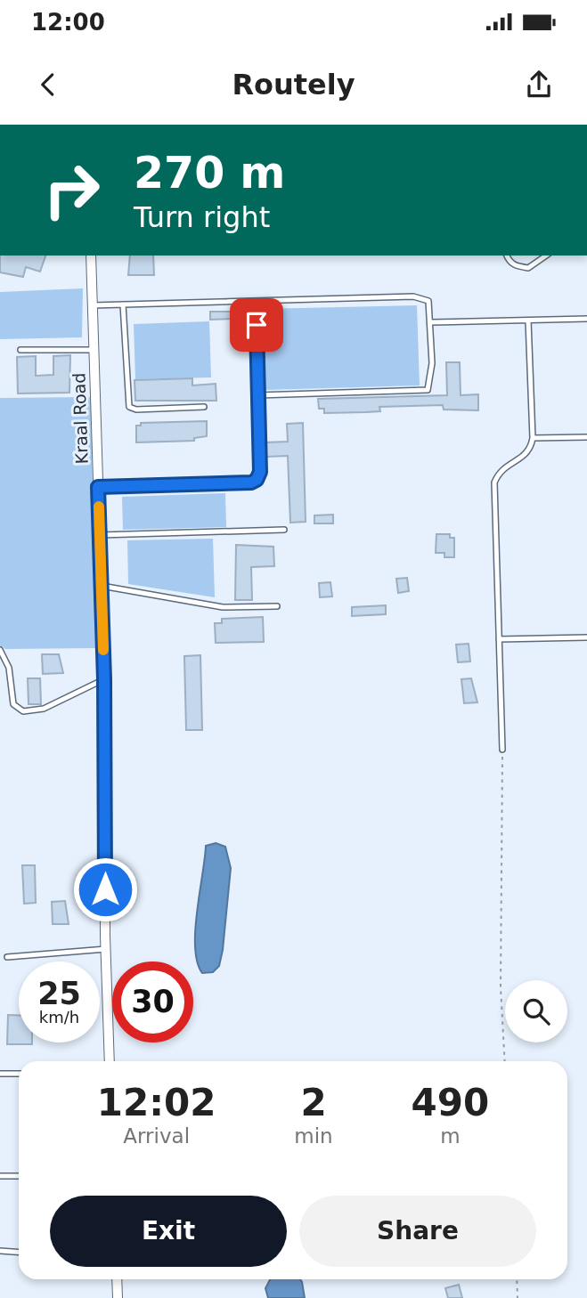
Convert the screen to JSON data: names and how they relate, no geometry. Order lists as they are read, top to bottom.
{
  "streets": {
    "street": ["Kraal Road"]
  },
  "page": {
    "status": "12:00",
    "header": "Routely",
    "turn": ["270 m", "Turn right"],
    "speed": "25 km/h",
    "limit": "30",
    "eta": [
      "12:02",
      "Arrival",
      "2",
      "min",
      "490",
      "m"
    ],
    "buttons": ["Exit", "Share"]
  }
}
